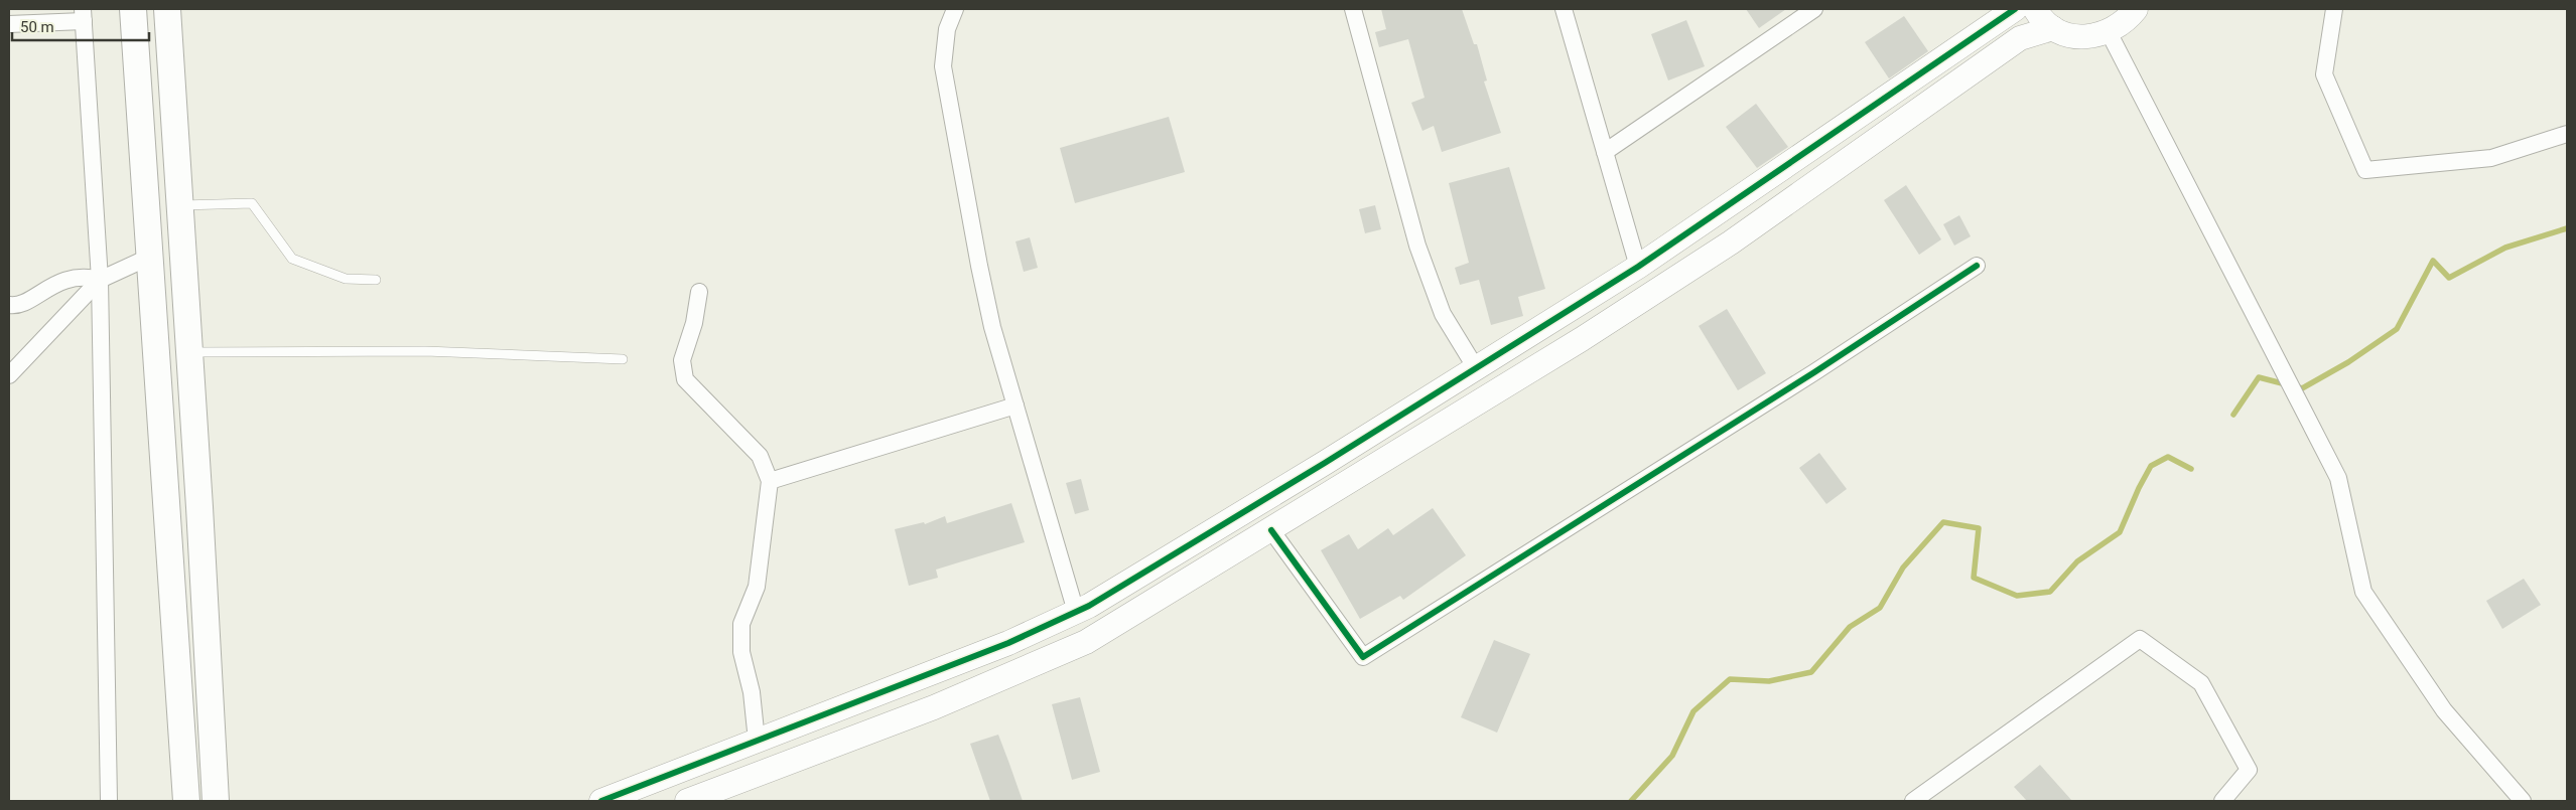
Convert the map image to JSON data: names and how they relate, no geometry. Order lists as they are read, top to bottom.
{
  "scale_bar": "50 m"
}
